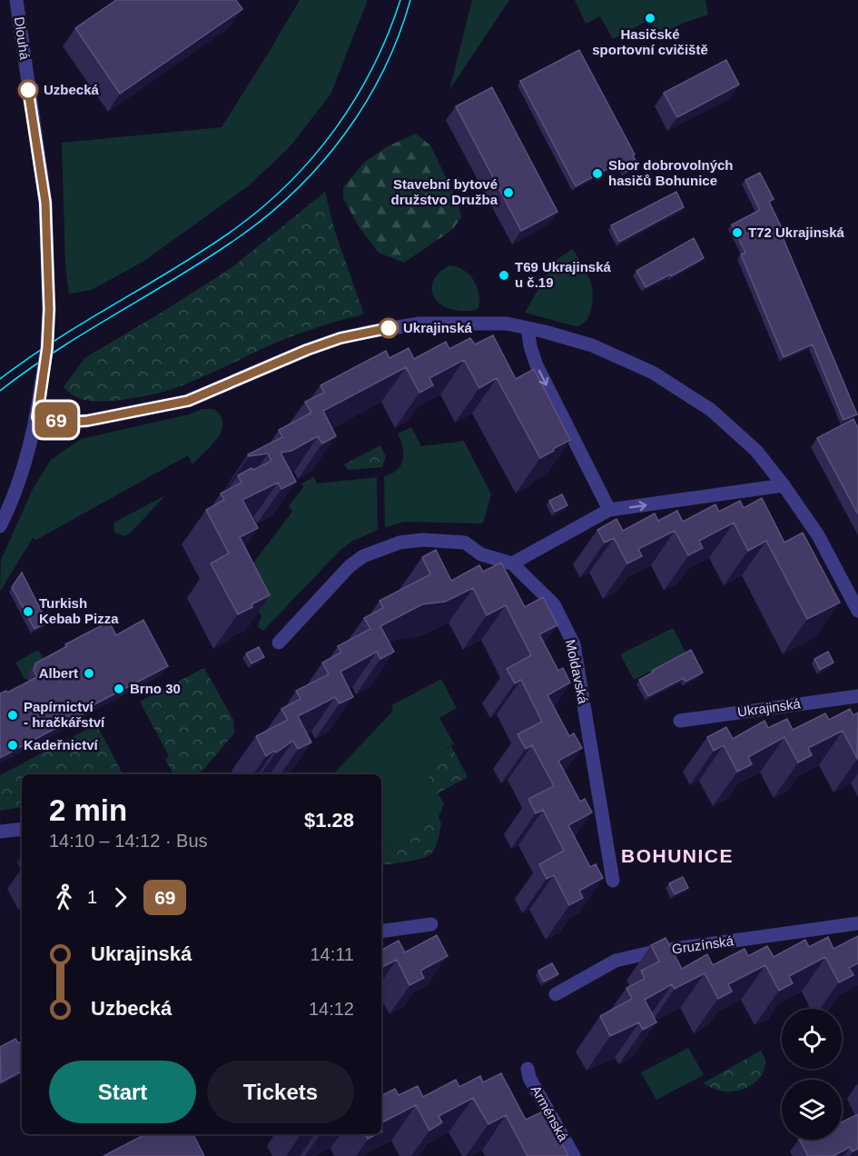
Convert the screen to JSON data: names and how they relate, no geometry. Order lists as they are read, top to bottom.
{
  "streets": {
    "street": [
      "Dlouhá",
      "Moldavská",
      "Ukrajinská",
      "Gruzínská",
      "Arménská"
    ]
  },
  "districts": ["BOHUNICE"],
  "places": [
    "Hasičské sportovní cvičiště",
    "Uzbecká",
    "Sbor dobrovolných hasičů Bohunice",
    "Stavební bytové družstvo Družba",
    "T72 Ukrajinská",
    "T69 Ukrajinská u č.19",
    "Ukrajinská",
    "Turkish Kebab Pizza",
    "Albert",
    "Brno 30",
    "Papírnictví - hračkářství",
    "Kadeřnictví"
  ],
  "lines": ["bus line 69"],
  "page": {
    "on_map": "69",
    "heading": ["2 min", "14:10 – 14:12 · Bus", "$1.28"],
    "legs": ["1", "69"],
    "list": [
      {
        "name": "Ukrajinská",
        "value": "14:11"
      },
      {
        "name": "Uzbecká",
        "value": "14:12"
      }
    ],
    "buttons": ["Start", "Tickets"]
  }
}
